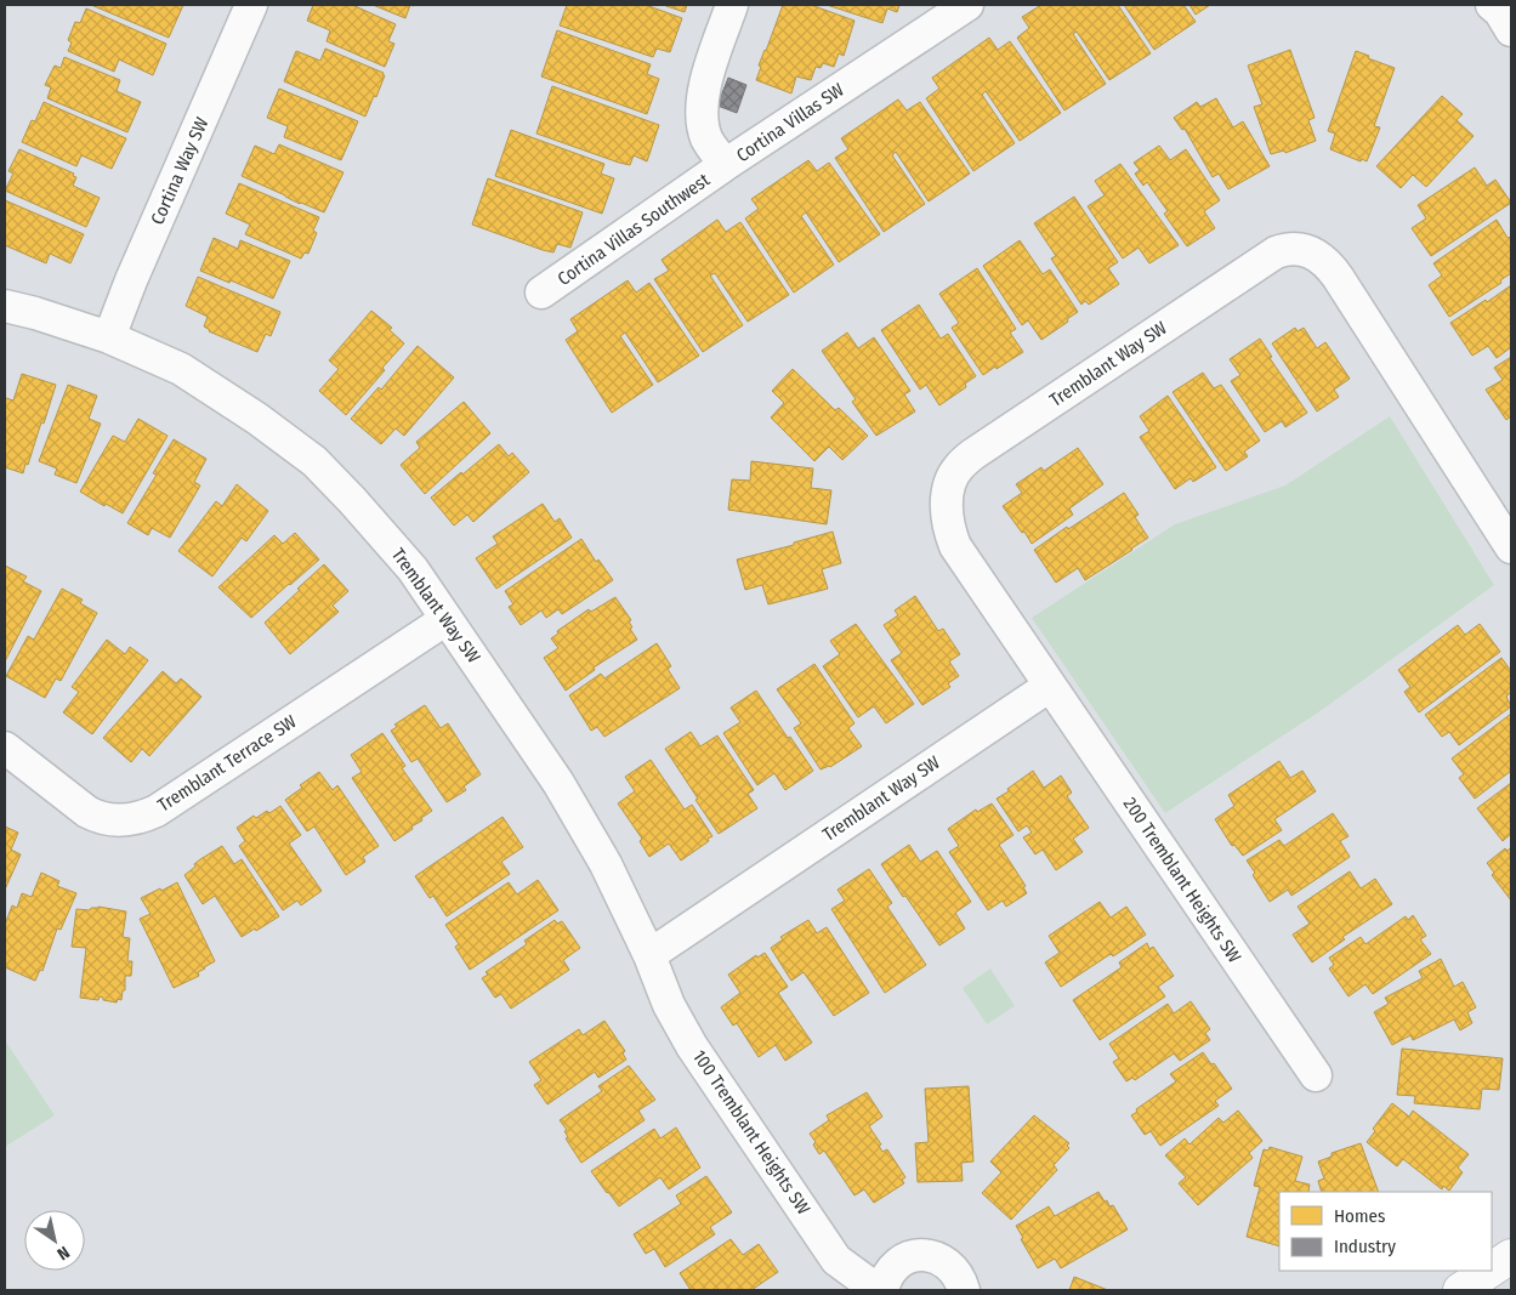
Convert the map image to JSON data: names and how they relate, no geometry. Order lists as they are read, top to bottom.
{
  "streets": {
    "street": [
      "Cortina Villas SW",
      "Cortina Way SW",
      "Cortina Villas Southwest",
      "Tremblant Way SW",
      "Tremblant Terrace SW",
      "200 Tremblant Heights SW",
      "100 Tremblant Heights SW"
    ]
  },
  "crossings": [
    ["Cortina Villas SW", "Cortina Villas Southwest"],
    ["Cortina Way SW", "Tremblant Way SW"],
    ["Tremblant Way SW", "Tremblant Terrace SW"],
    ["Tremblant Way SW", "200 Tremblant Heights SW"],
    ["Tremblant Way SW", "100 Tremblant Heights SW"]
  ],
  "legend": ["Homes", "Industry"],
  "north": "bottom right"
}
